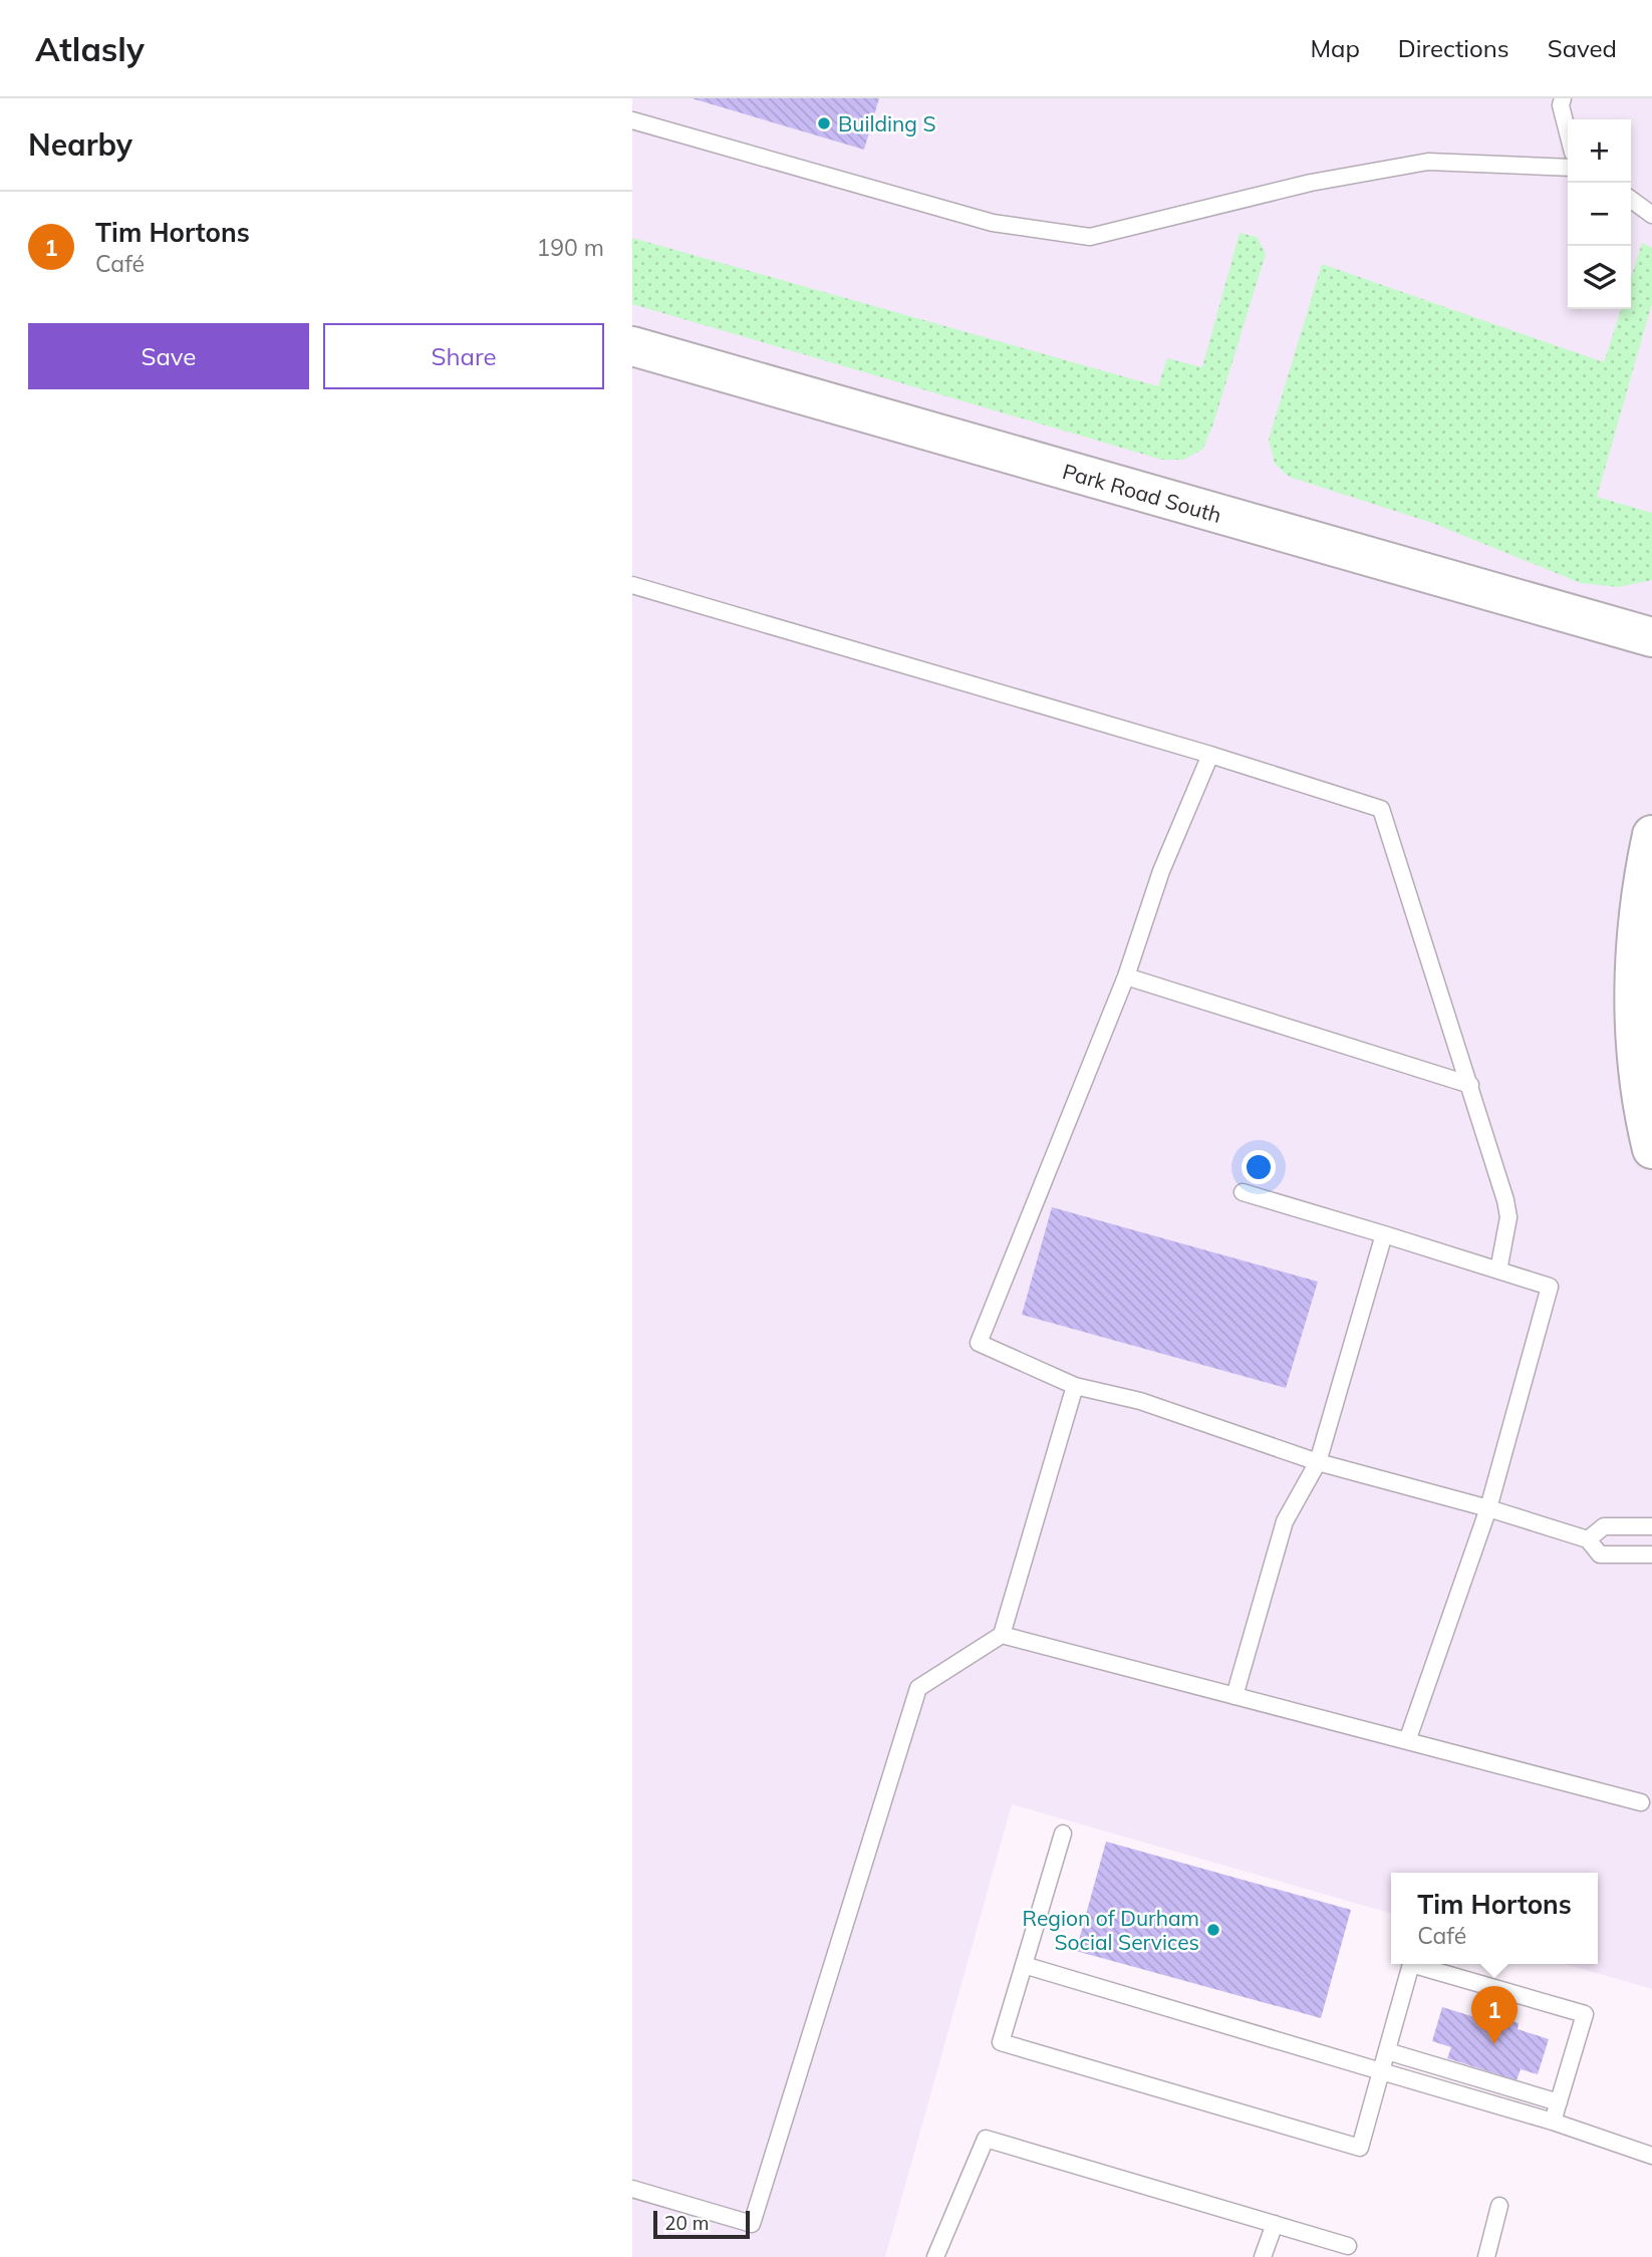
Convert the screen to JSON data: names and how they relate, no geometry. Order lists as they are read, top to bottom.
{
  "streets": {
    "main road": ["Park Road South"]
  },
  "places": ["Building S", "Region of Durham Social Services"],
  "scale_bar": "20 m",
  "page": {
    "header": "Atlasly",
    "nav": ["Map", "Directions", "Saved"],
    "heading": "Nearby",
    "map_buttons": ["+", "−"],
    "list": [
      {
        "mark": "1",
        "name": "Tim Hortons",
        "note": "Café",
        "value": "190 m"
      }
    ],
    "buttons": ["Save", "Share"],
    "popup": ["Tim Hortons", "Café"],
    "pins": "1",
    "scale": "20 m"
  }
}
